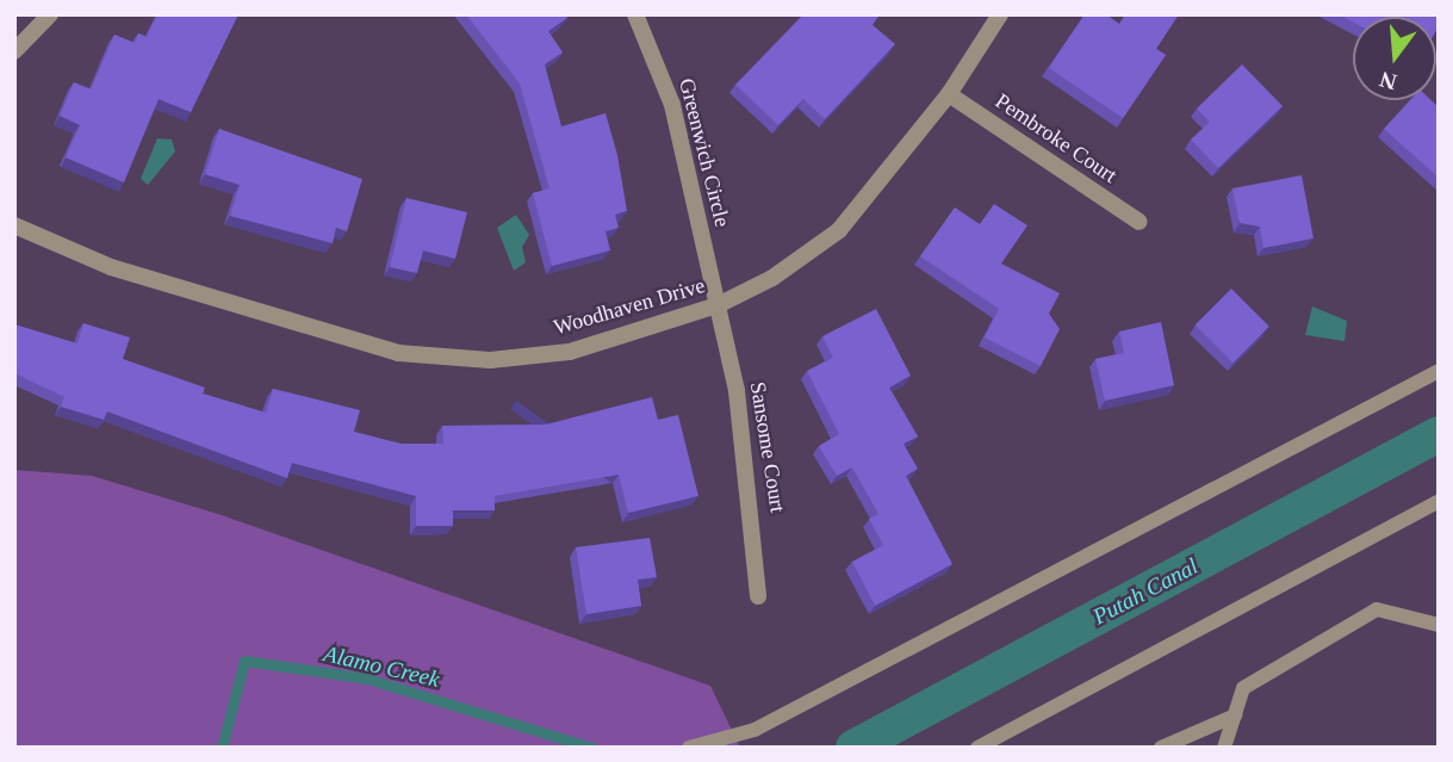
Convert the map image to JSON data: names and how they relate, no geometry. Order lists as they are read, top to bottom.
{
  "streets": {
    "street": [
      "Pembroke Court",
      "Greenwich Circle",
      "Woodhaven Drive",
      "Sansome Court"
    ]
  },
  "crossings": [
    ["Pembroke Court", "Woodhaven Drive"],
    ["Greenwich Circle", "Woodhaven Drive"],
    ["Greenwich Circle", "Sansome Court"],
    ["Woodhaven Drive", "Sansome Court"]
  ],
  "water": ["Putah Canal", "Alamo Creek"],
  "north": "bottom"
}
